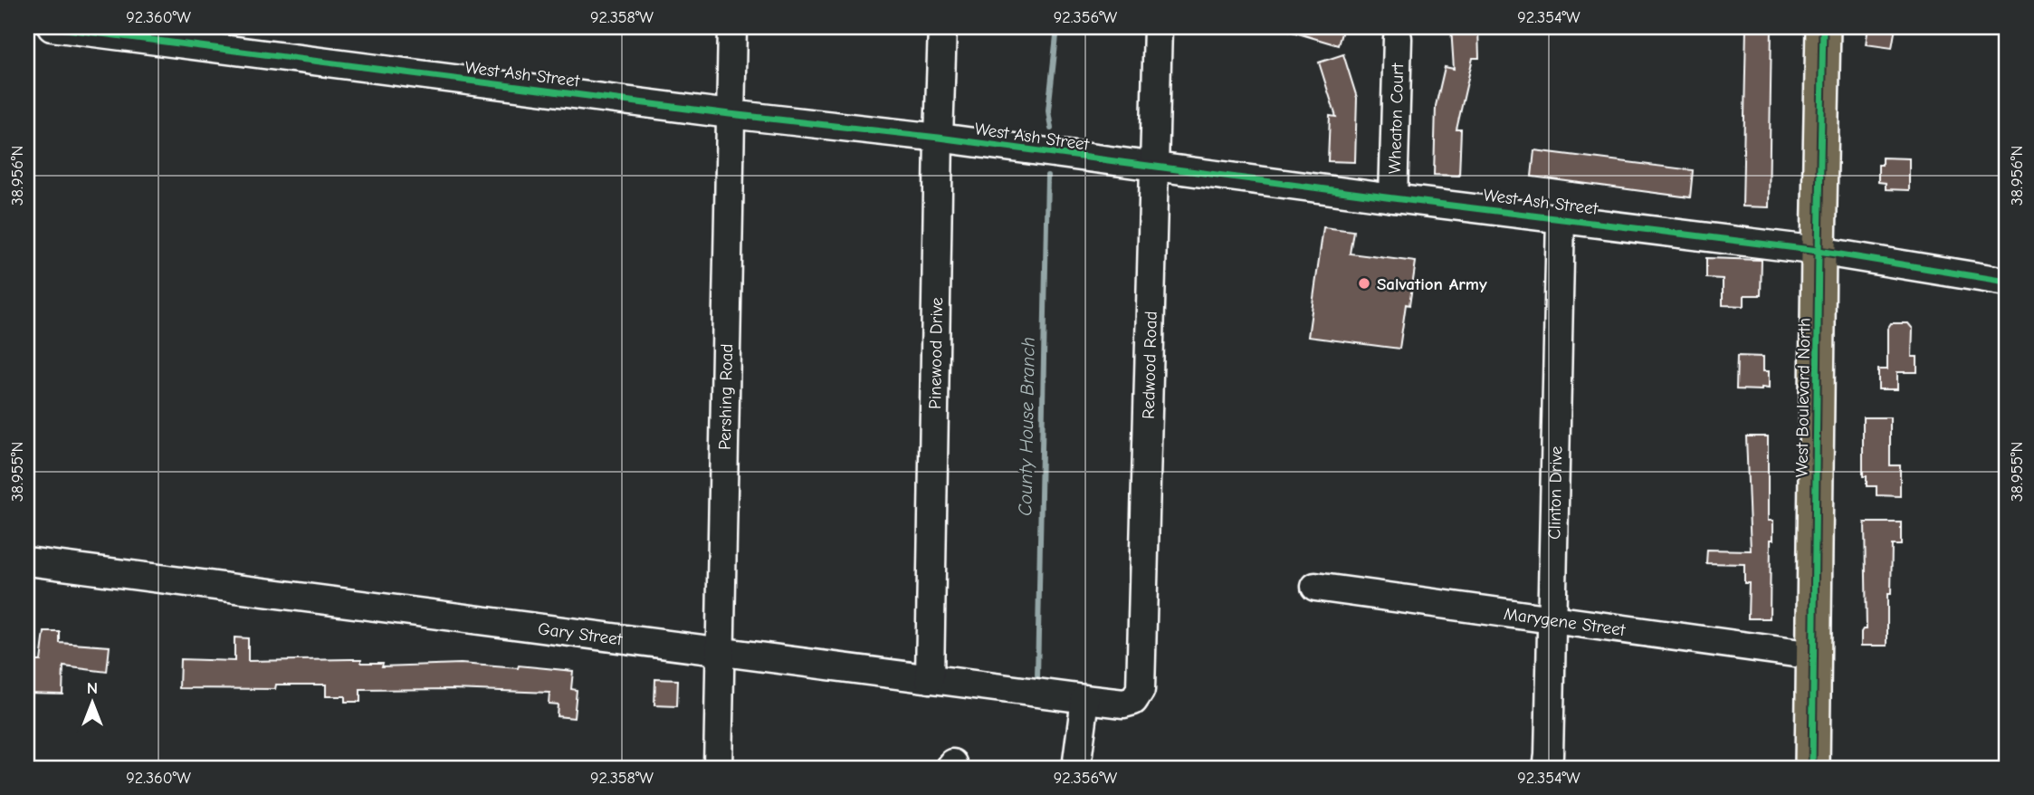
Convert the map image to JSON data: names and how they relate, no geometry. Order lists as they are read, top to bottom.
{
  "streets": {
    "main road": ["West Boulevard North"],
    "street": [
      "West Ash Street",
      "Wheaton Court",
      "Pinewood Drive",
      "Redwood Road",
      "Pershing Road",
      "Clinton Drive",
      "Marygene Street",
      "Gary Street"
    ]
  },
  "crossings": [
    ["West Ash Street", "Wheaton Court"],
    ["West Ash Street", "Pinewood Drive"],
    ["West Ash Street", "Redwood Road"],
    ["West Ash Street", "Pershing Road"],
    ["West Ash Street", "West Boulevard North"],
    ["West Ash Street", "Clinton Drive"],
    ["Pinewood Drive", "Gary Street"],
    ["Redwood Road", "Gary Street"],
    ["Pershing Road", "Gary Street"],
    ["West Boulevard North", "Marygene Street"],
    ["Clinton Drive", "Marygene Street"]
  ],
  "water": ["County House Branch"],
  "places": ["Salvation Army"],
  "north": "top",
  "coordinates": [
    "92.360°W",
    "92.358°W",
    "92.356°W",
    "92.354°W",
    "38.956°N",
    "38.955°N"
  ]
}
